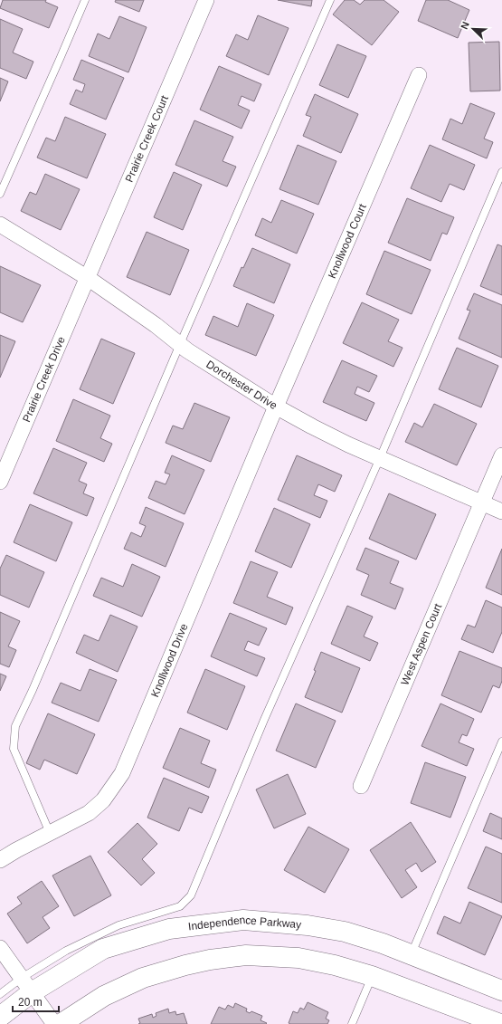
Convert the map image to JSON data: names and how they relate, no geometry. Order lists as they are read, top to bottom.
{
  "streets": {
    "main road": ["Independence Parkway"],
    "street": [
      "Prairie Creek Court",
      "Knollwood Court",
      "Prairie Creek Drive",
      "Dorchester Drive",
      "West Aspen Court",
      "Knollwood Drive"
    ]
  },
  "crossings": [
    ["Prairie Creek Court", "Prairie Creek Drive"],
    ["Prairie Creek Court", "Dorchester Drive"],
    ["Knollwood Court", "Dorchester Drive"],
    ["Knollwood Court", "Knollwood Drive"],
    ["Prairie Creek Drive", "Dorchester Drive"],
    ["Dorchester Drive", "West Aspen Court"],
    ["Dorchester Drive", "Knollwood Drive"]
  ],
  "scale_bar": "20 m",
  "north": "top left"
}
